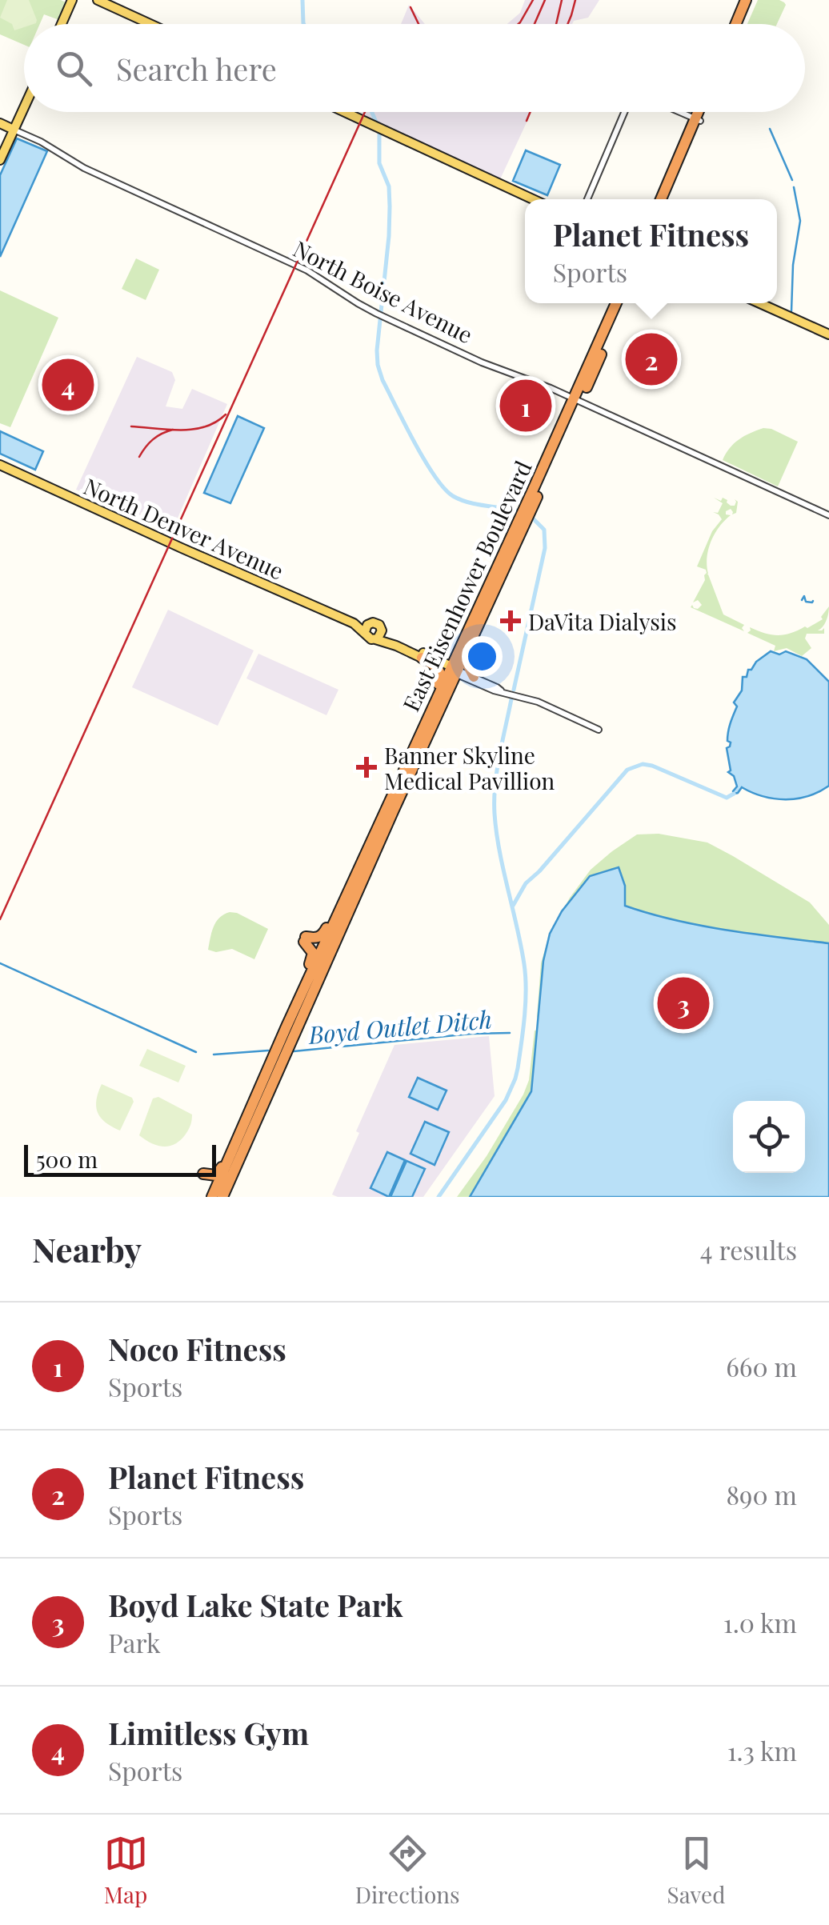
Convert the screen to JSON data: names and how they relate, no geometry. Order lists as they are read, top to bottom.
{
  "streets": {
    "highway": ["East Eisenhower Boulevard"],
    "main road": ["North Denver Avenue"],
    "street": ["North Boise Avenue"]
  },
  "crossings": [
    ["North Boise Avenue", "East Eisenhower Boulevard"]
  ],
  "water": ["Boyd Outlet Ditch"],
  "places": {
    "health": ["DaVita Dialysis", "Banner Skyline Medical Pavillion"]
  },
  "scale_bar": "500 m",
  "page": {
    "search": "Search here",
    "popup": ["Planet Fitness", "Sports"],
    "pins": [
      "2",
      "4",
      "1",
      "3"
    ],
    "scale": "500 m",
    "heading": ["Nearby", "4 results"],
    "list": [
      {
        "mark": "1",
        "name": "Noco Fitness",
        "note": "Sports",
        "value": "660 m"
      },
      {
        "mark": "2",
        "name": "Planet Fitness",
        "note": "Sports",
        "value": "890 m"
      },
      {
        "mark": "3",
        "name": "Boyd Lake State Park",
        "note": "Park",
        "value": "1.0 km"
      },
      {
        "mark": "4",
        "name": "Limitless Gym",
        "note": "Sports",
        "value": "1.3 km"
      }
    ],
    "nav": ["Map", "Directions", "Saved"]
  }
}
